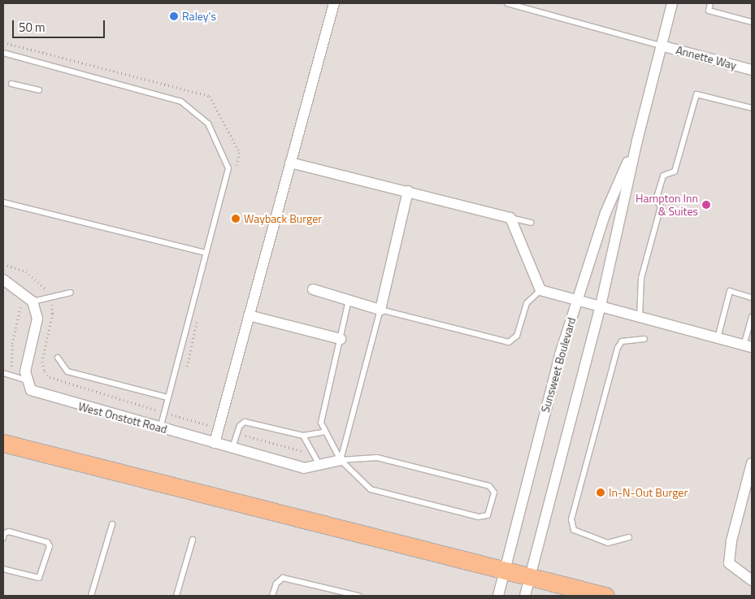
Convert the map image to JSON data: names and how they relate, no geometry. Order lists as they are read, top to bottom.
{
  "streets": {
    "street": ["Annette Way", "Sunsweet Boulevard", "West Onstott Road"]
  },
  "crossings": [
    ["Annette Way", "Sunsweet Boulevard"]
  ],
  "places": [
    "Raley's",
    "Hampton Inn & Suites",
    "Wayback Burger",
    "In-N-Out Burger"
  ],
  "scale_bar": "50 m"
}
